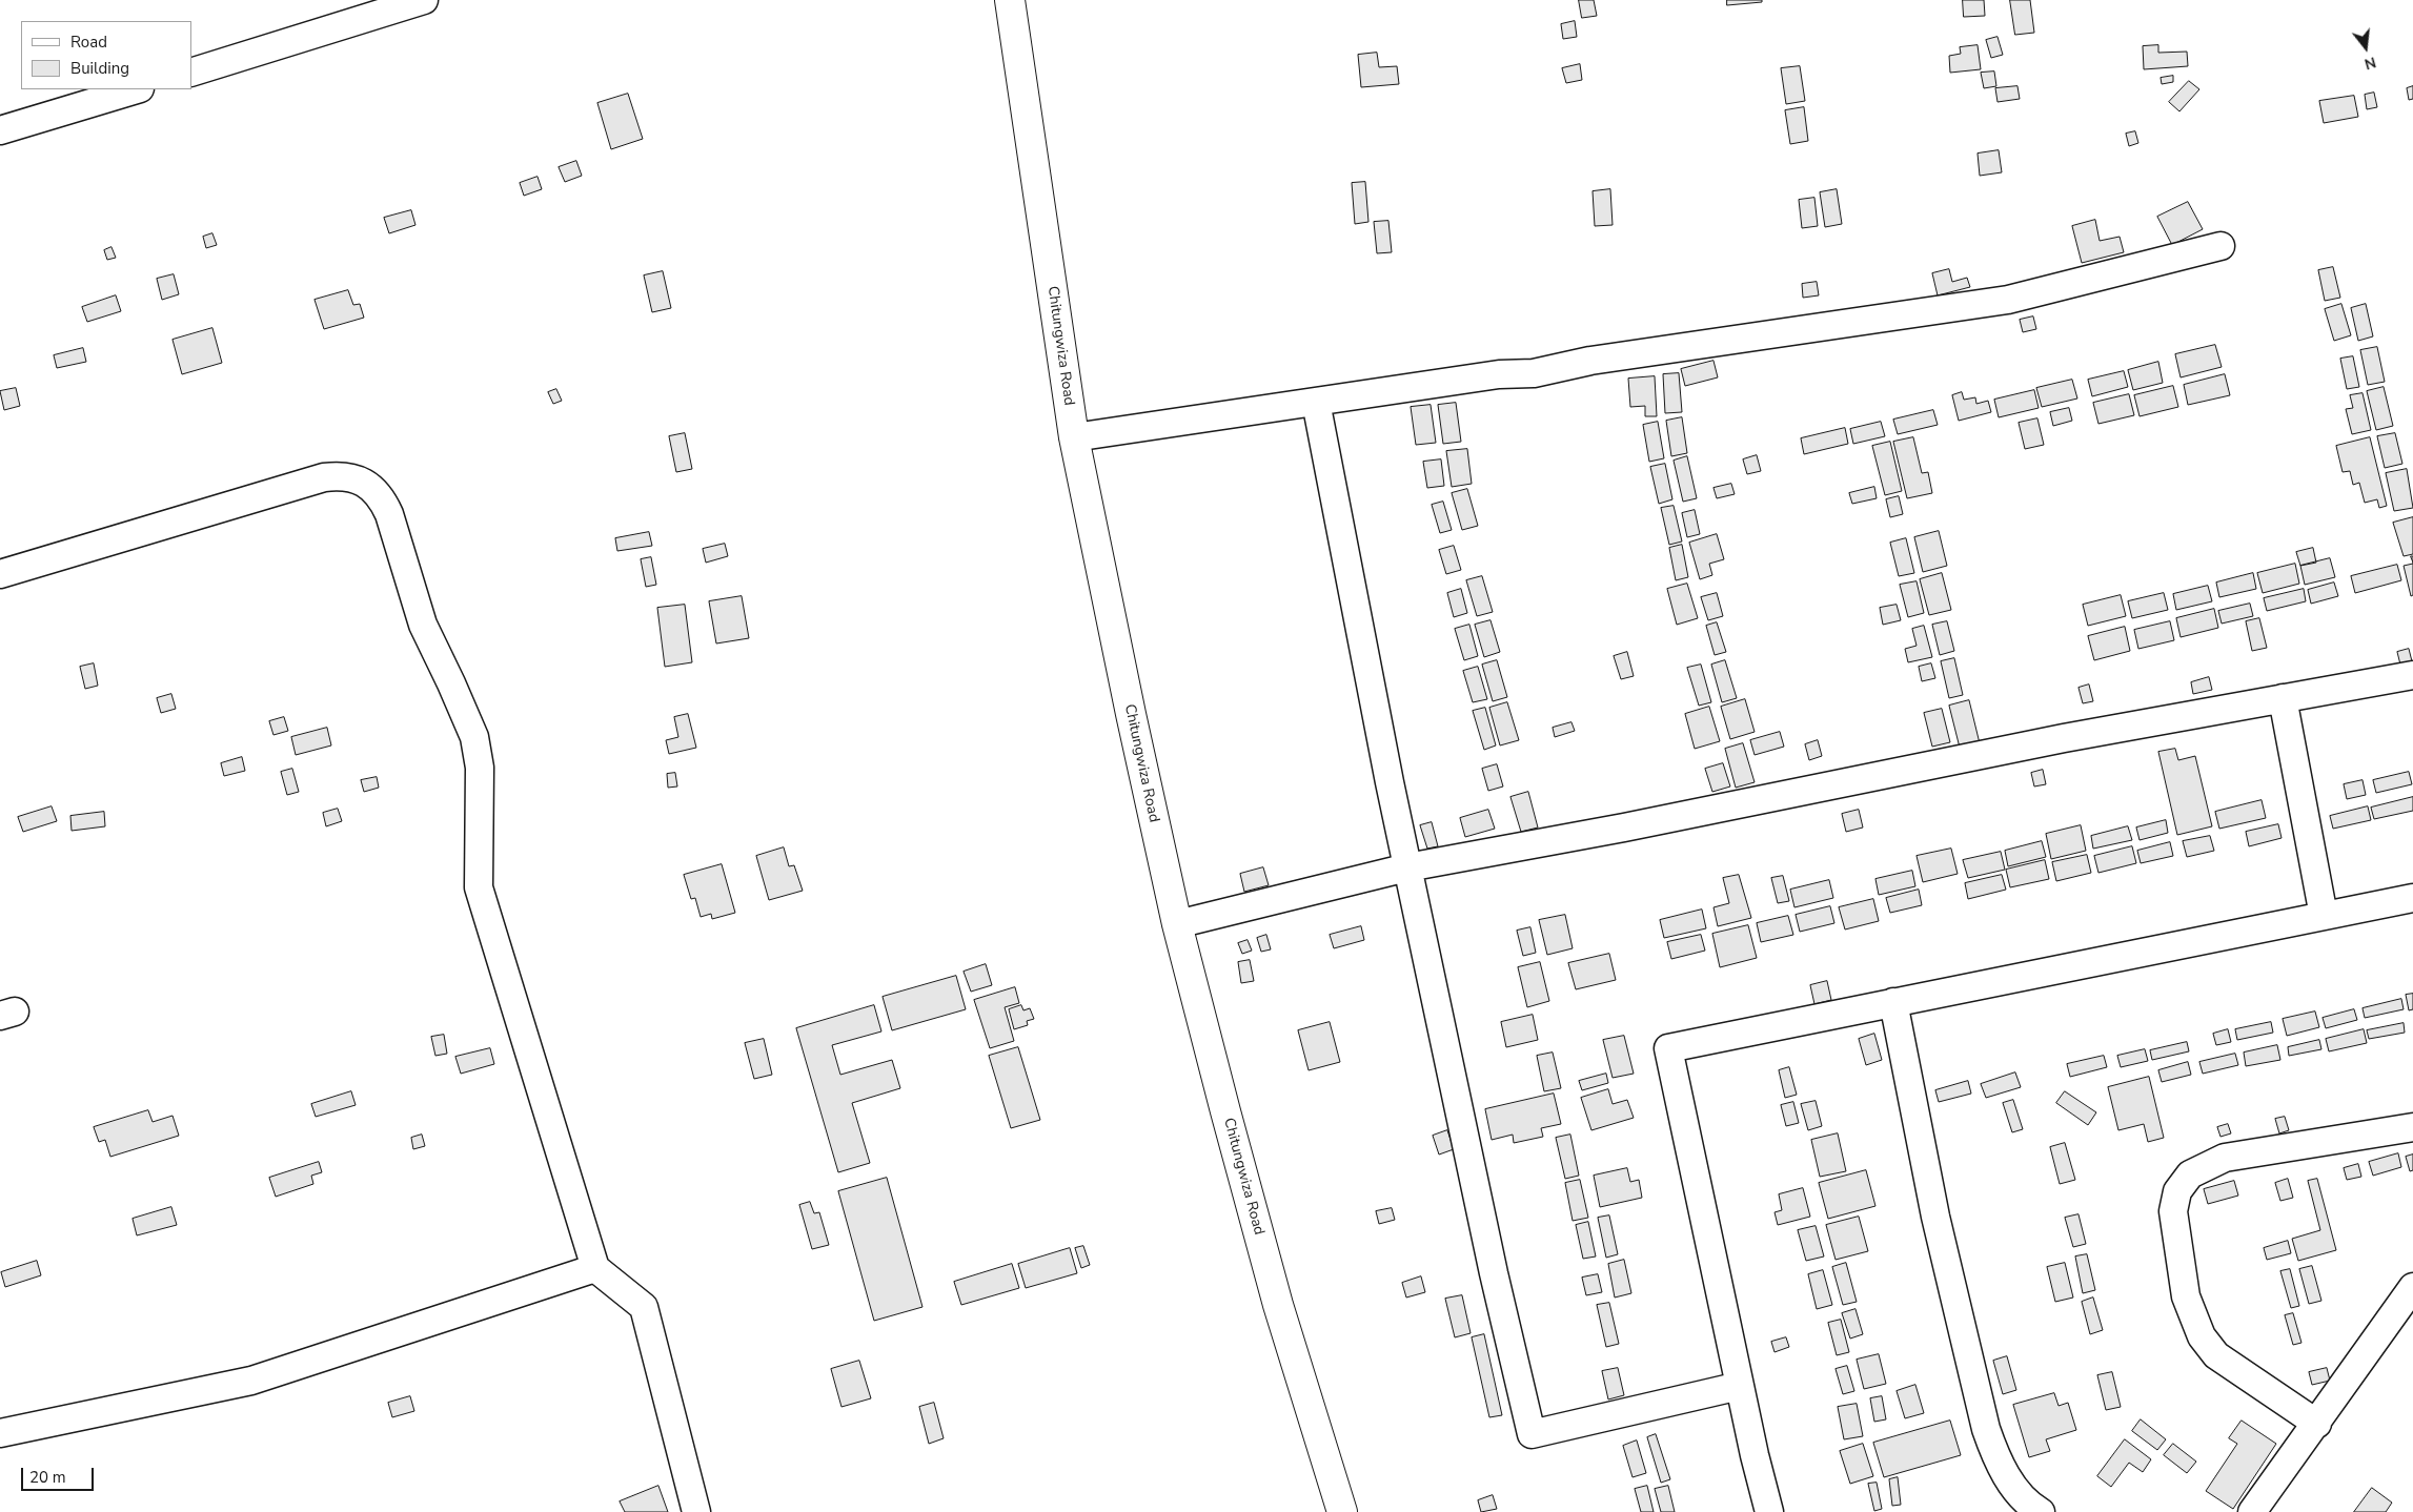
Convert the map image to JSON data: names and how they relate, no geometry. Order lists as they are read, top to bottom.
{
  "streets": {
    "main road": ["Chitungwiza Road"]
  },
  "legend": ["Road", "Building"],
  "scale_bar": "20 m",
  "north": "bottom"
}
